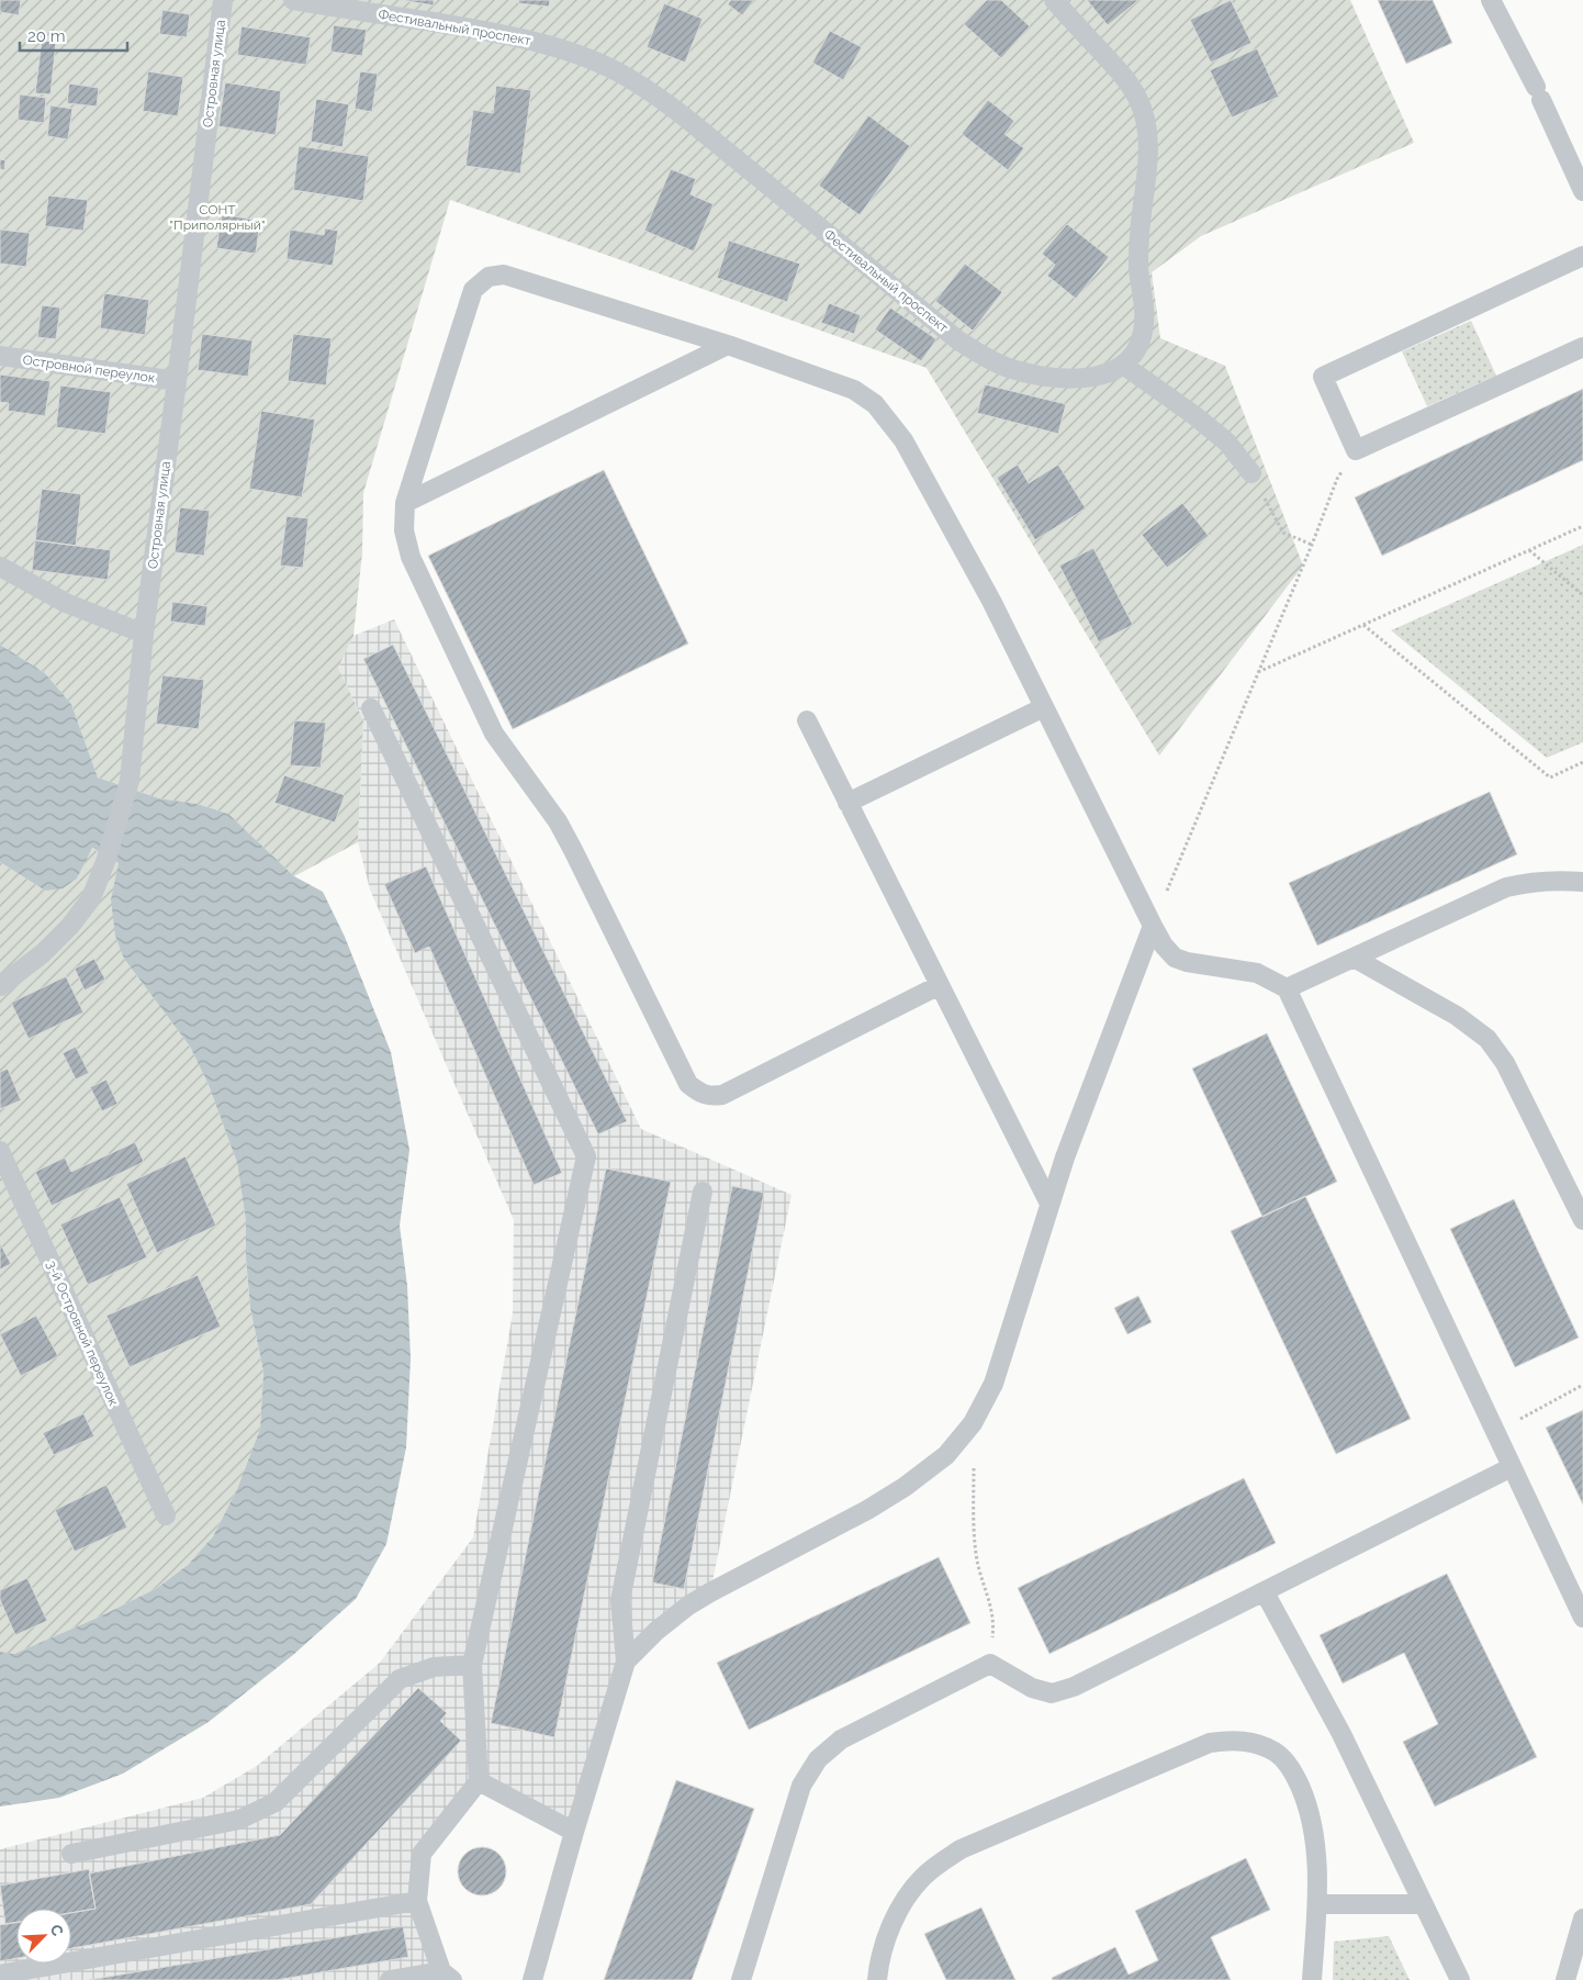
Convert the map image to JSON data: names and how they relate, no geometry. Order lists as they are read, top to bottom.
{
  "streets": {
    "lane": [
      "Фестивальный проспект",
      "Островная улица",
      "Островной переулок",
      "3-й Островной переулок"
    ]
  },
  "crossings": [
    ["Островная улица", "Островной переулок"]
  ],
  "parks": ["СОНТ \"Приполярный\""],
  "scale_bar": "20 m",
  "north": "top right"
}
